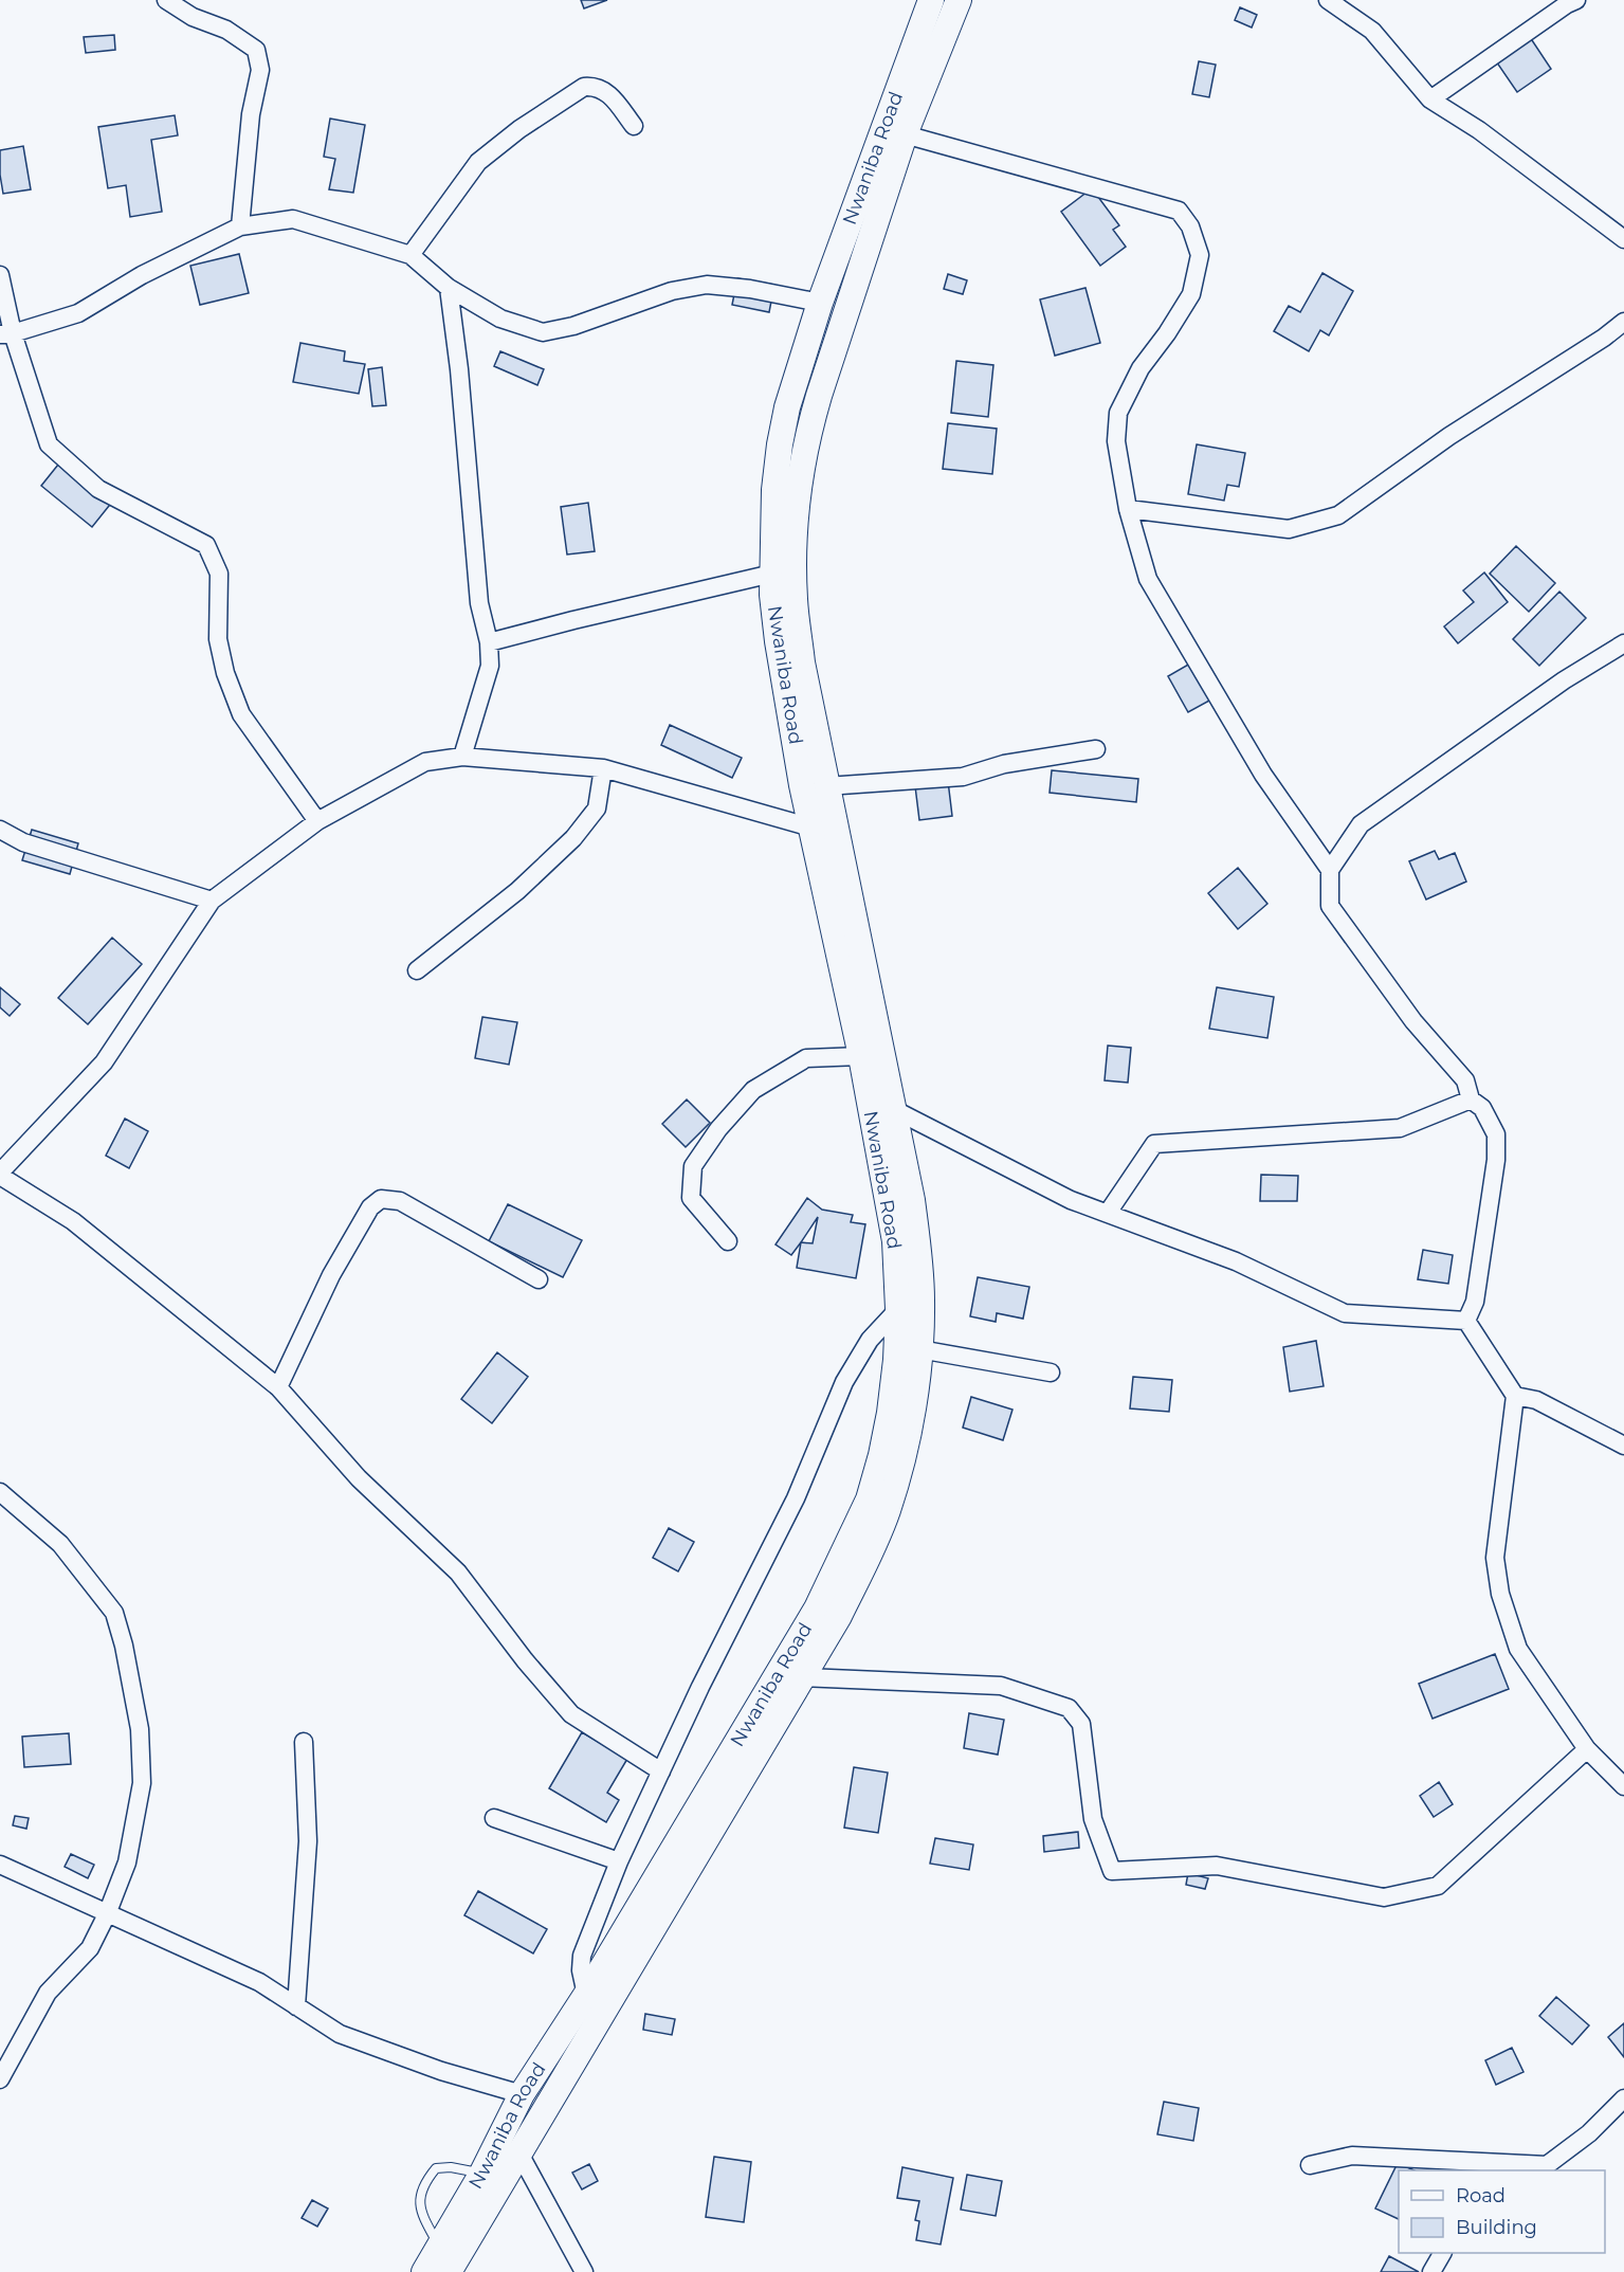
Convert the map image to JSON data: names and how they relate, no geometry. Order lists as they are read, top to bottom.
{
  "streets": {
    "main road": ["Nwaniba Road"]
  },
  "legend": ["Road", "Building"]
}
